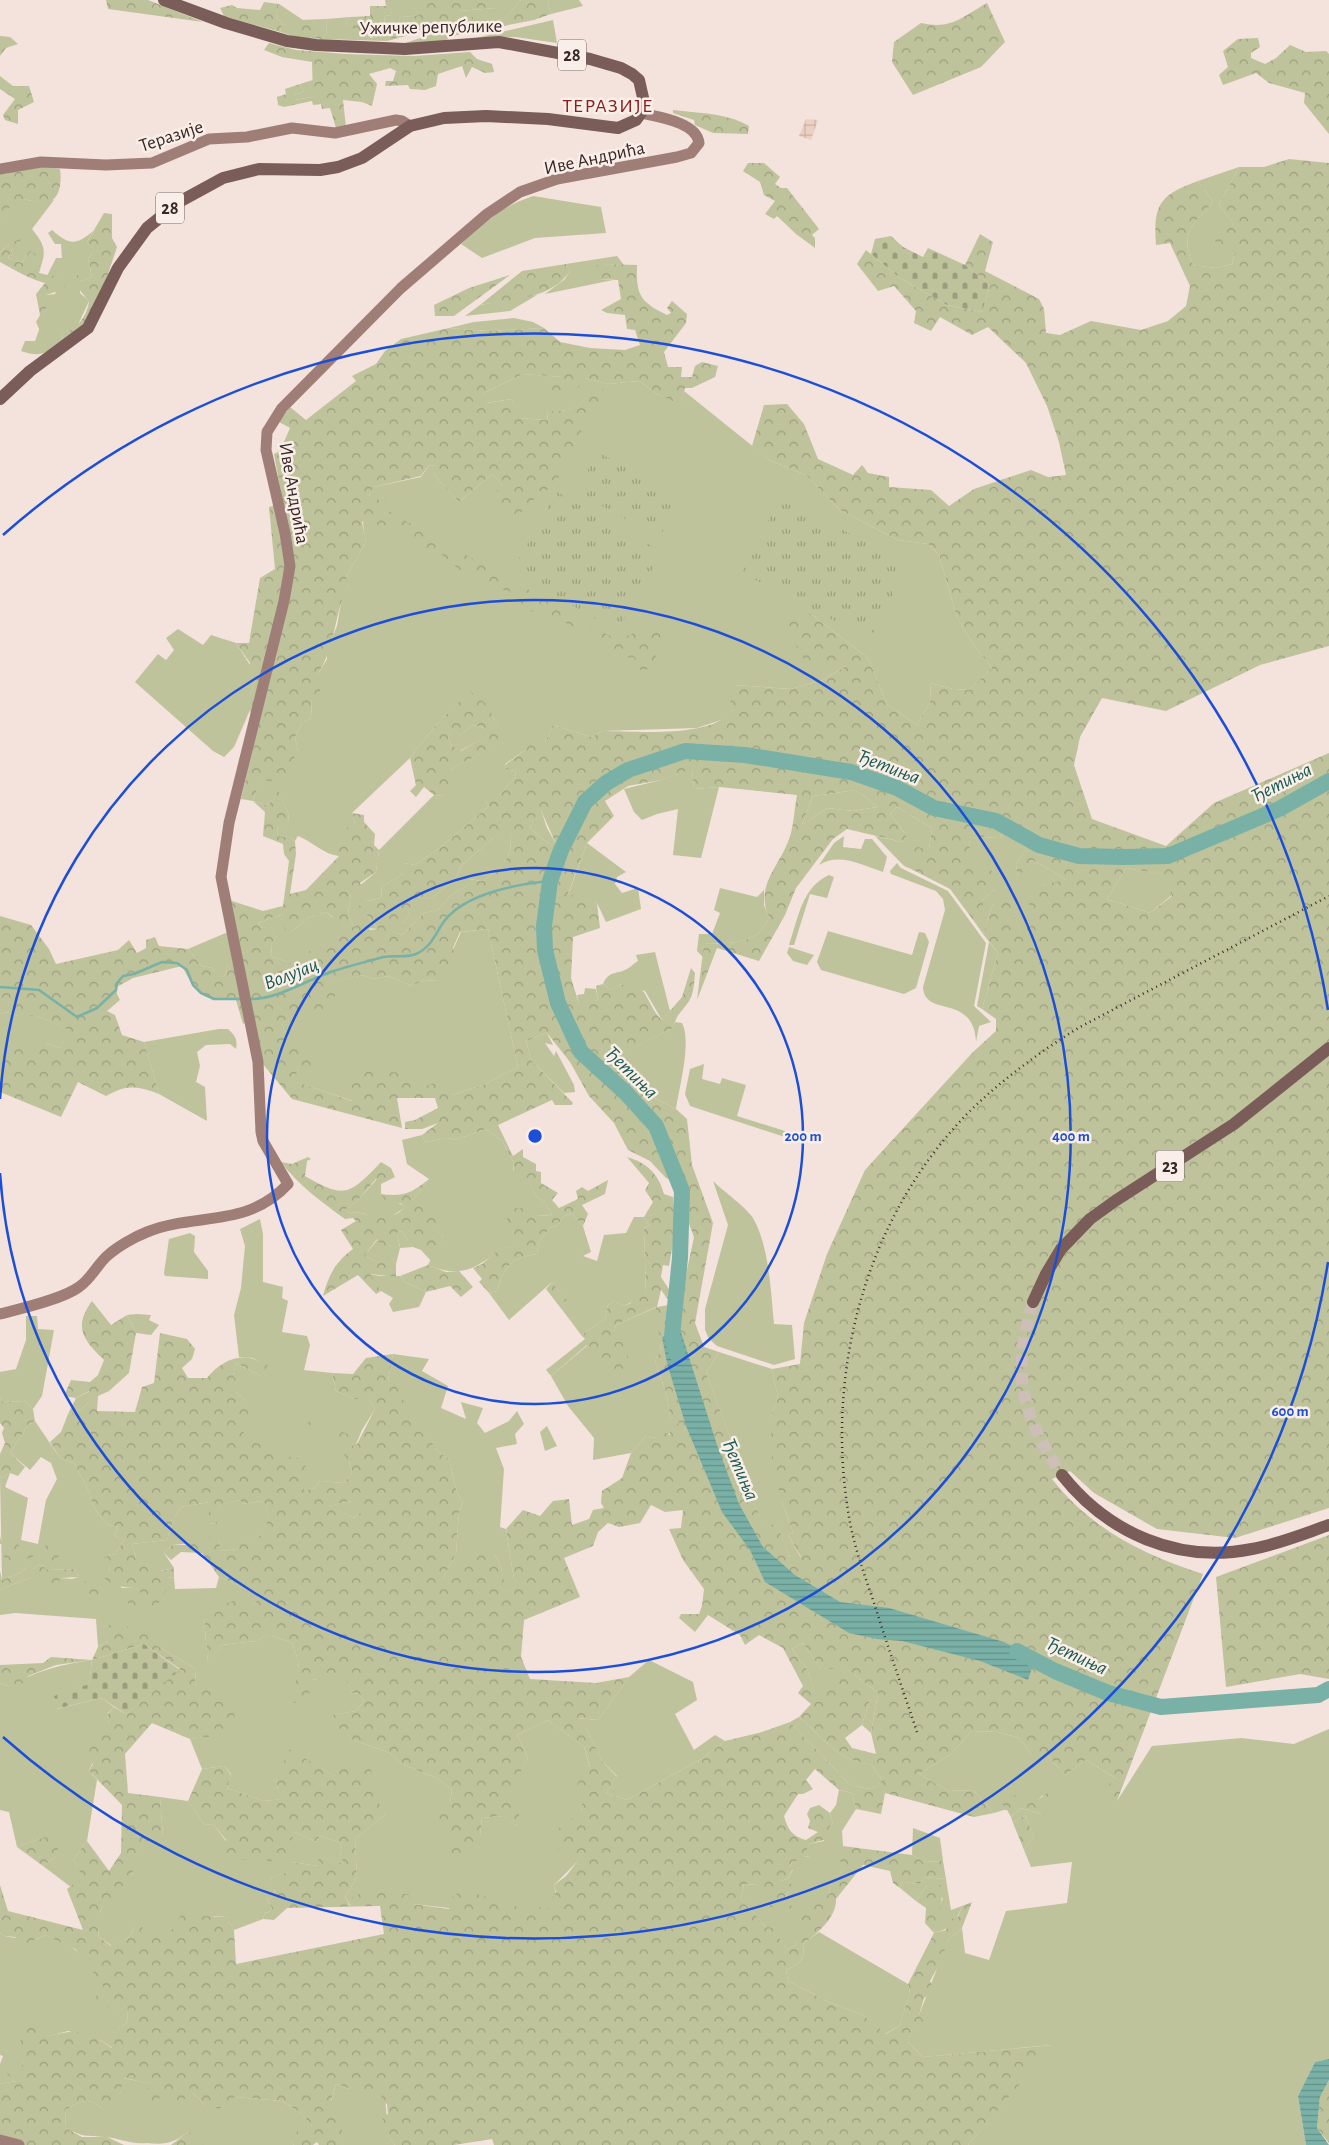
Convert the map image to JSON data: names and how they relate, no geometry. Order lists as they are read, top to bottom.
{
  "streets": {
    "main road": ["Ужичке републике", "28", "23"],
    "street": ["Теразије", "Иве Андрића"]
  },
  "crossings": [
    ["Ужичке републике", "28"],
    ["Ужичке републике", "Иве Андрића"],
    ["28", "Теразије"],
    ["28", "Иве Андрића"]
  ],
  "districts": ["ТЕРАЗИЈЕ"],
  "water": ["Ђетиња", "Волујац"],
  "rings": ["200 m", "400 m", "600 m"]
}
